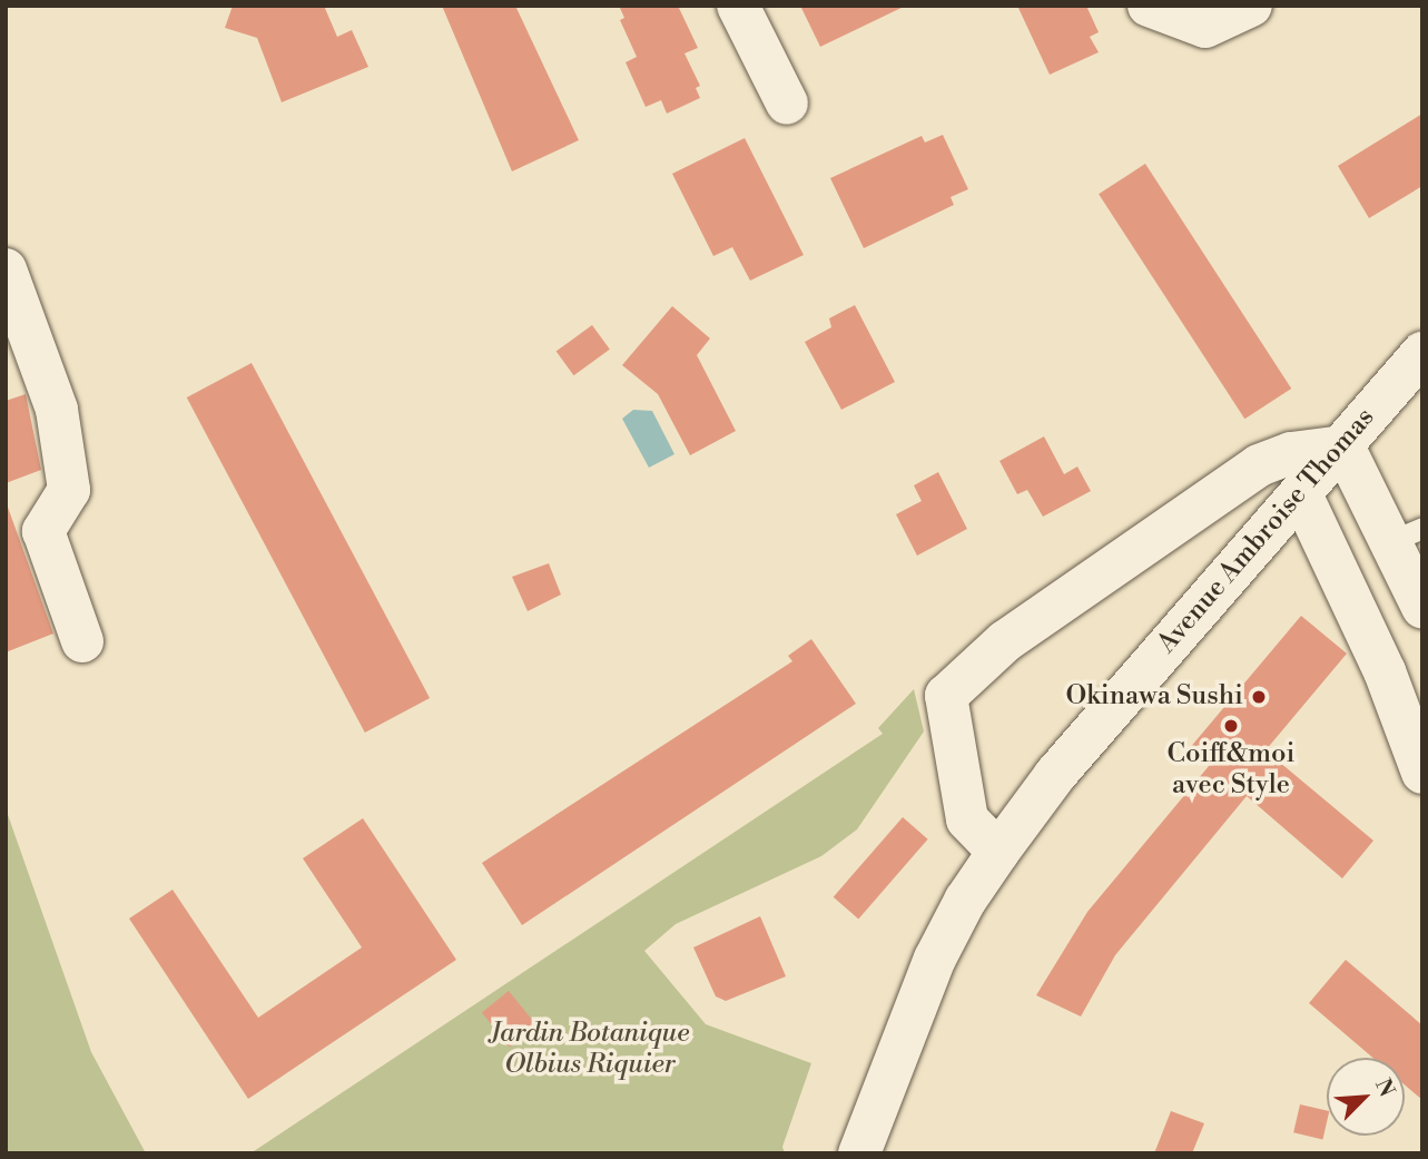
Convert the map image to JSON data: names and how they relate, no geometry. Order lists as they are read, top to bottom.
{
  "streets": {
    "street": ["Avenue Ambroise Thomas"]
  },
  "parks": ["Jardin Botanique Olbius Riquier"],
  "places": ["Okinawa Sushi", "Coiff&moi avec Style"],
  "north": "top right"
}
